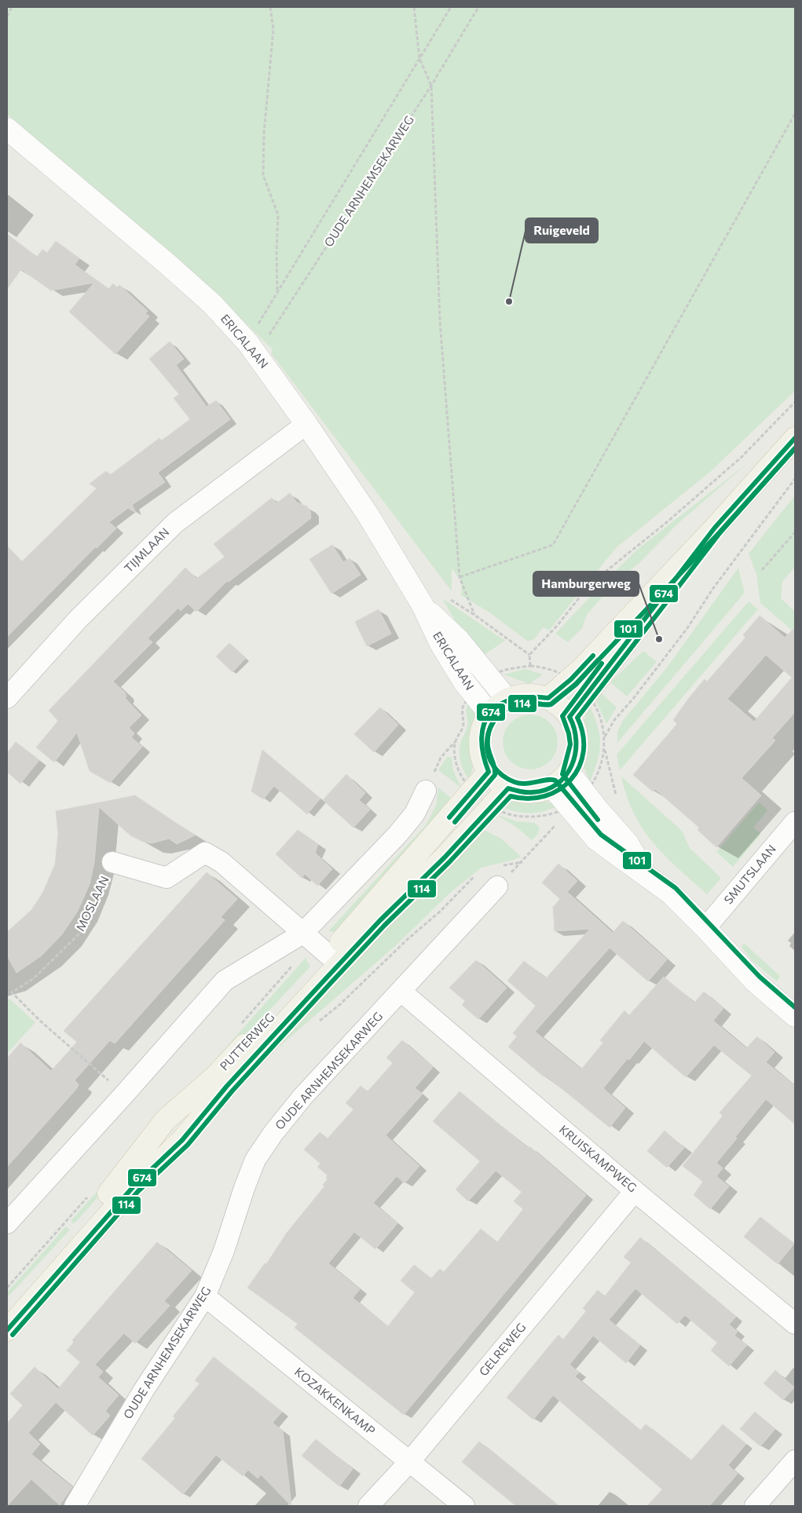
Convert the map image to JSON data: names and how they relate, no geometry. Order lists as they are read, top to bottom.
{
  "streets": {
    "main road": ["PUTTERWEG"],
    "street": [
      "OUDE ARNHEMSEKARWEG",
      "ERICALAAN",
      "TIJMLAAN",
      "SMUTSLAAN",
      "MOSLAAN",
      "KRUISKAMPWEG",
      "GELREWEG",
      "KOZAKKENKAMP"
    ]
  },
  "crossings": [
    ["OUDE ARNHEMSEKARWEG", "ERICALAAN"],
    ["OUDE ARNHEMSEKARWEG", "KRUISKAMPWEG"],
    ["OUDE ARNHEMSEKARWEG", "KOZAKKENKAMP"],
    ["ERICALAAN", "TIJMLAAN"],
    ["ERICALAAN", "PUTTERWEG"],
    ["MOSLAAN", "PUTTERWEG"],
    ["KRUISKAMPWEG", "GELREWEG"],
    ["GELREWEG", "KOZAKKENKAMP"]
  ],
  "places": ["Ruigeveld", "Hamburgerweg"],
  "lines": ["transit line 674", "transit line 114", "transit line 101"]
}
